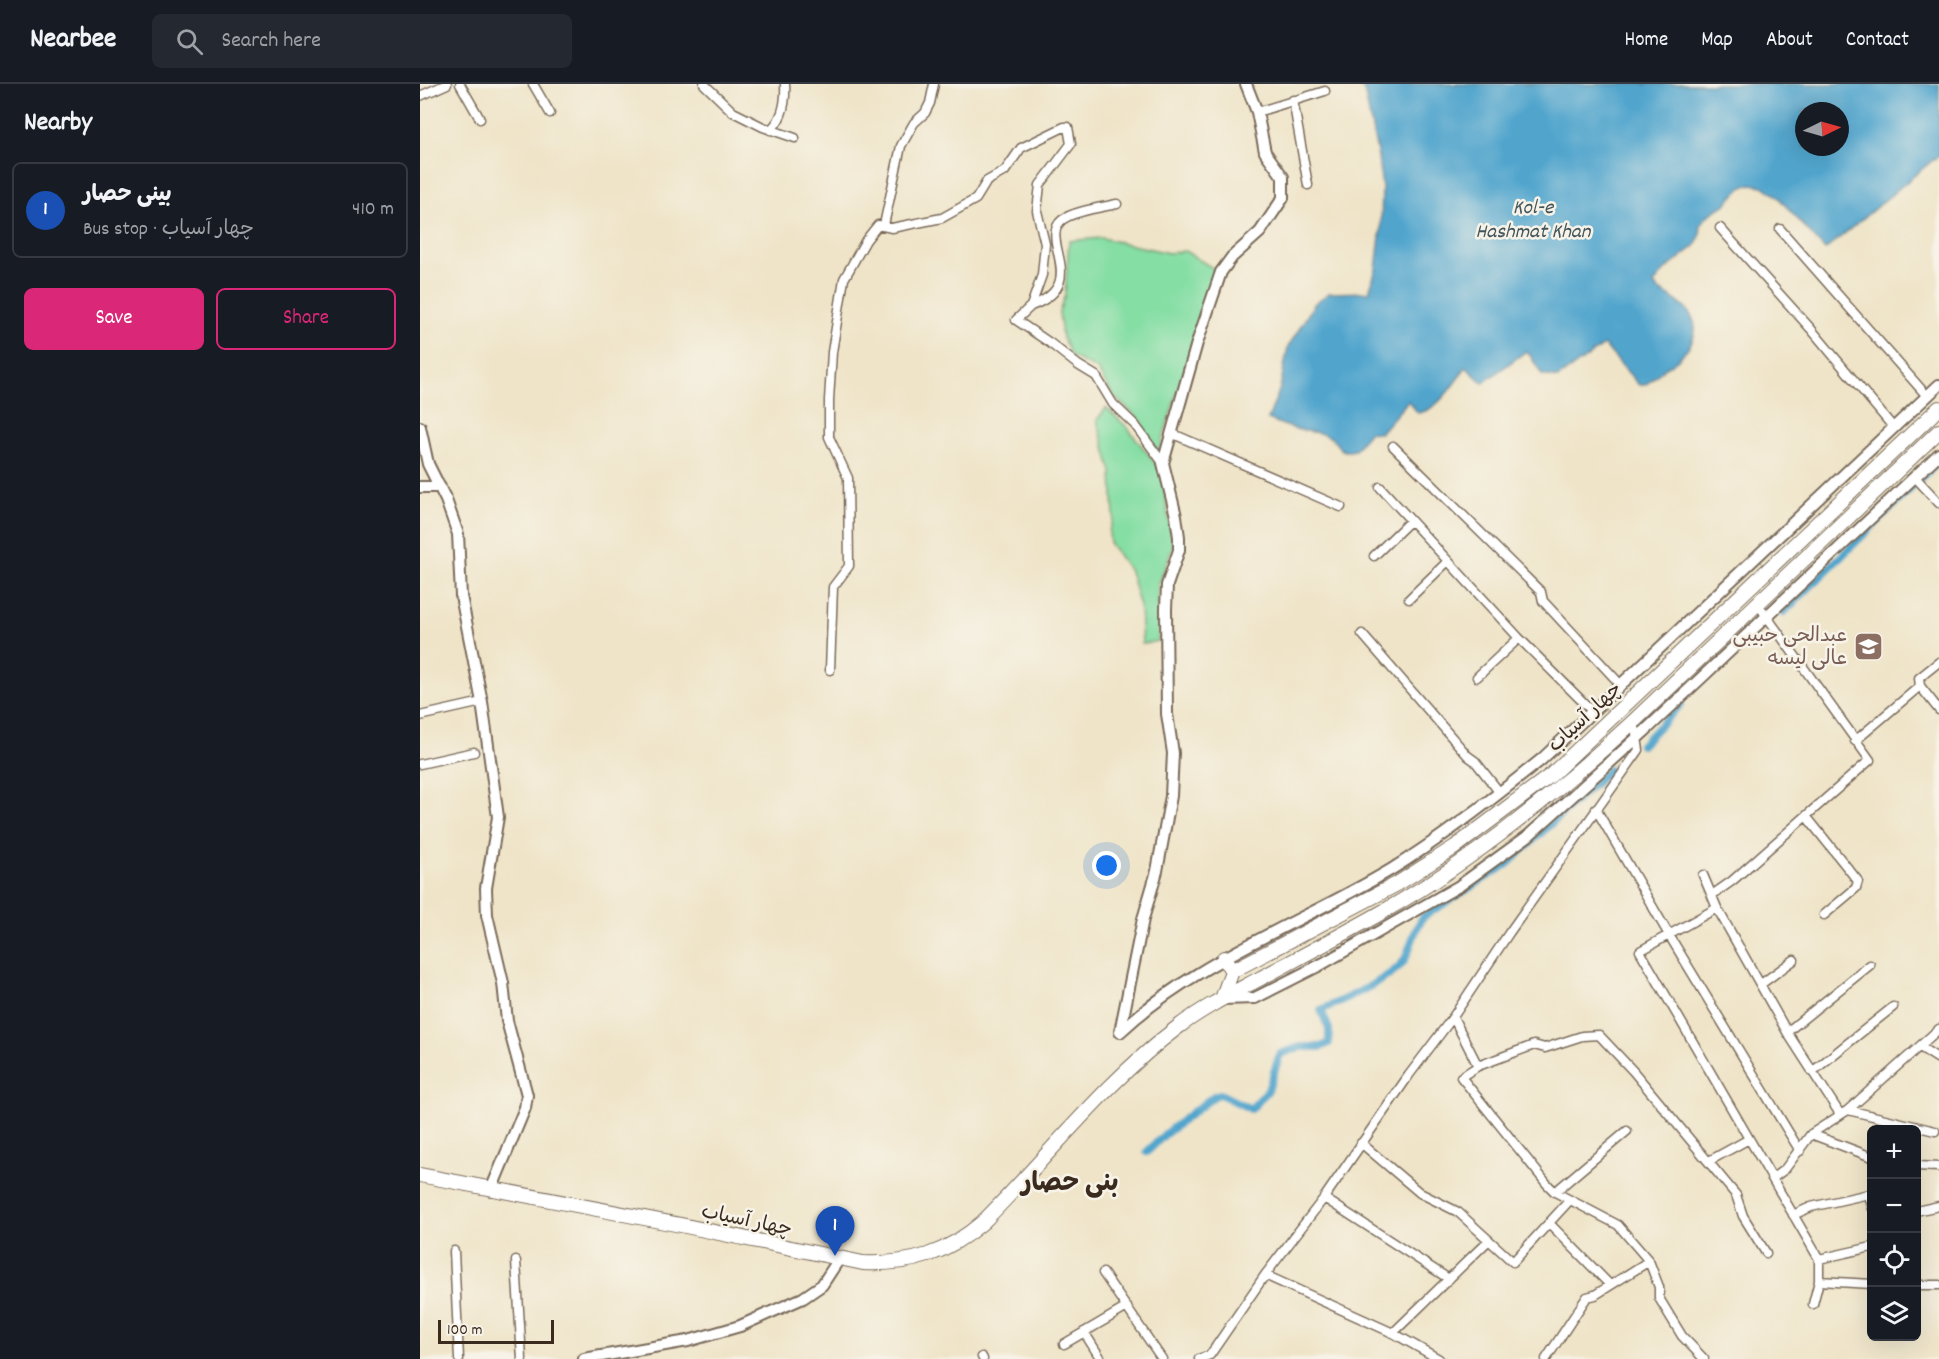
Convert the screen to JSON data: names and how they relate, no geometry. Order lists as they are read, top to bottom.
{
  "streets": {
    "highway": ["چهار آسیاب"]
  },
  "districts": ["بنی حصار"],
  "water": ["Kol-e Hashmat Khan"],
  "places": {
    "school or university": ["عبدالحی حبیبی عالی لیسه"]
  },
  "scale_bar": "100 m",
  "north": "right",
  "page": {
    "header": "Nearbee",
    "search": "Search here",
    "nav": [
      "Home",
      "Map",
      "About",
      "Contact"
    ],
    "heading": "Nearby",
    "list": [
      {
        "mark": "1",
        "name": "بینی حصار",
        "note": "Bus stop · چهار آسیاب",
        "value": "410 m"
      }
    ],
    "buttons": ["Save", "Share"],
    "map_buttons": ["+", "−"],
    "pins": "1",
    "scale": "100 m"
  }
}
